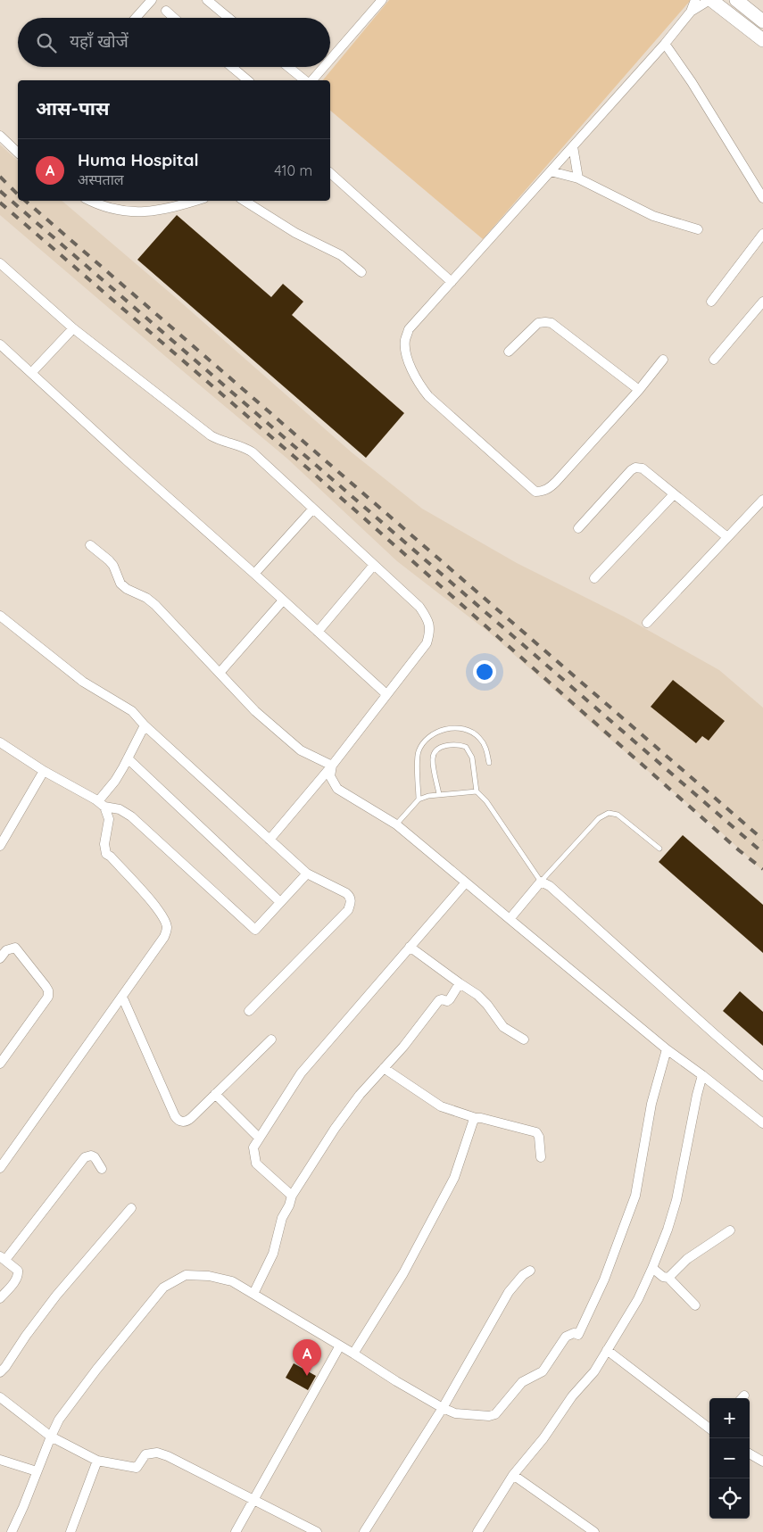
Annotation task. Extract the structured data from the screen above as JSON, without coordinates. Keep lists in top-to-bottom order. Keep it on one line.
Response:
{"page":{"search":"यहाँ खोजें","heading":"आस-पास","list":[{"mark":"A","name":"Huma Hospital","note":"अस्पताल","value":"410 m"}],"pins":"A","map_buttons":["+","−"]}}
